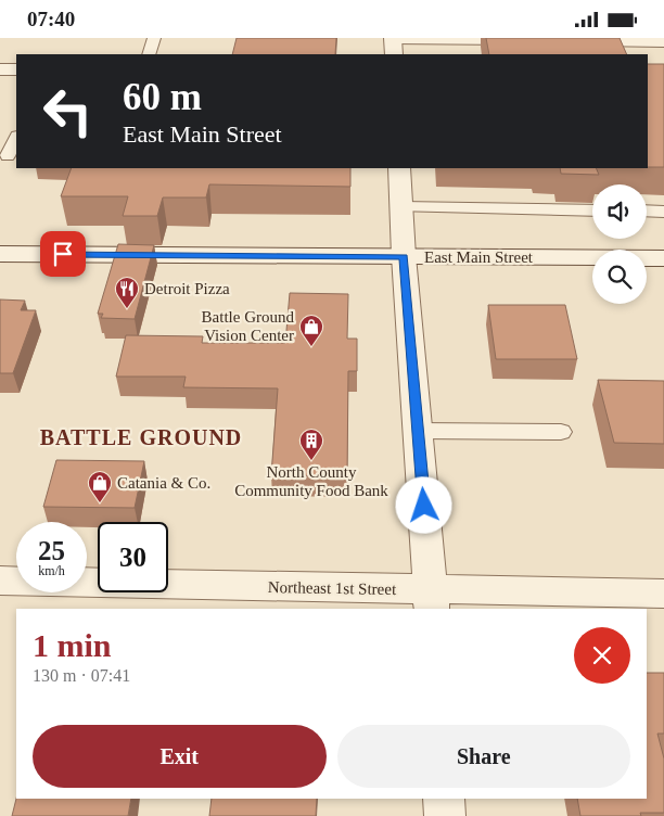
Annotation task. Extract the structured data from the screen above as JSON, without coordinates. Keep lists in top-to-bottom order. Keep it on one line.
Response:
{"streets":{"street":["East Main Street","Northeast 1st Street"]},"districts":["BATTLE GROUND"],"places":{"restaurant":["Detroit Pizza"],"shop":["Battle Ground Vision Center","Catania & Co."],"building":["North County Community Food Bank"]},"page":{"status":"07:40","turn":["60 m","East Main Street"],"speed":"25 km/h","limit":"30","heading":["1 min","130 m · 07:41"],"buttons":["Exit","Share"]}}
